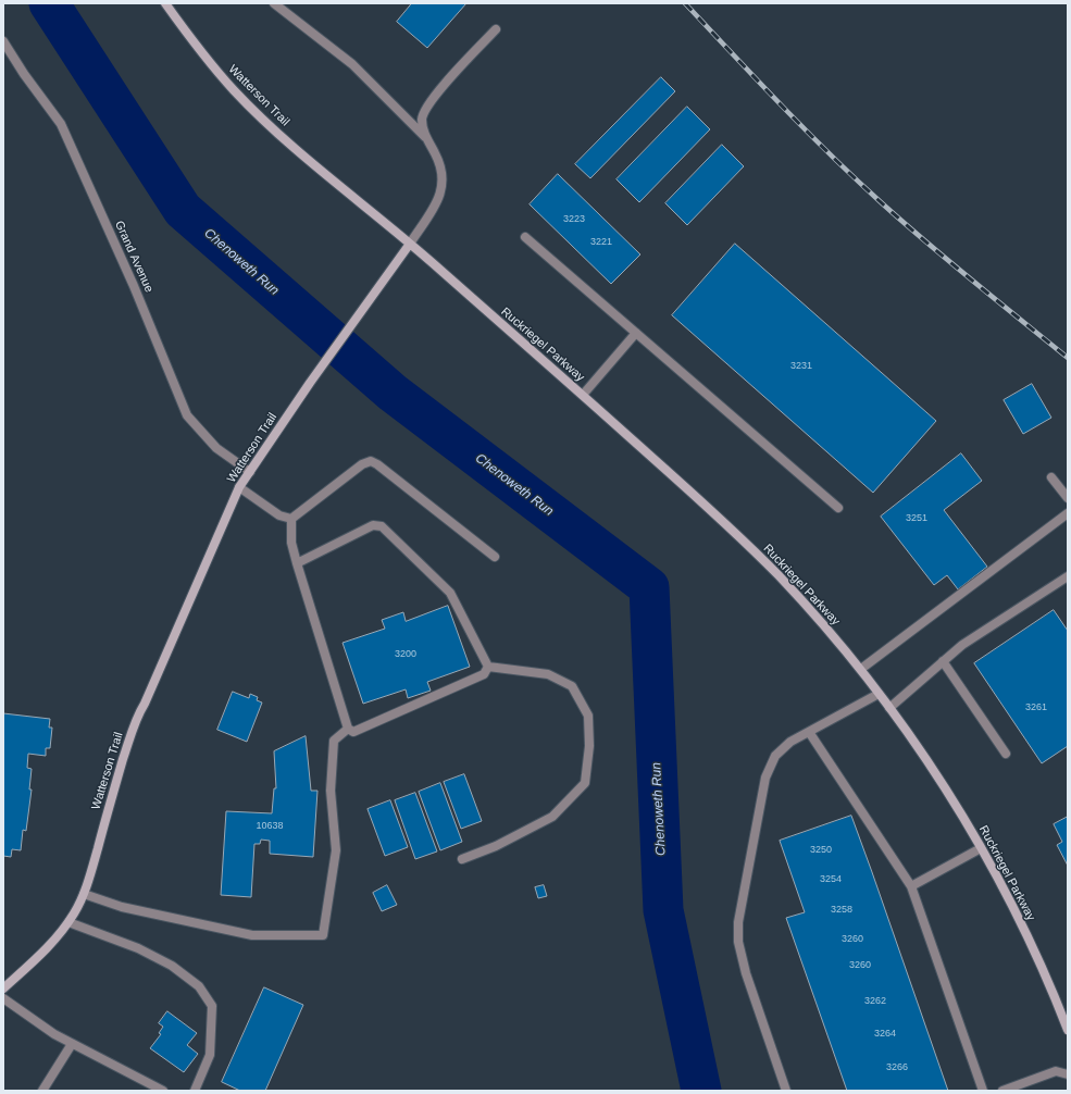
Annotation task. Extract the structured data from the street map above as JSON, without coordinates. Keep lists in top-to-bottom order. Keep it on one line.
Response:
{"streets":{"main road":["Watterson Trail","Ruckriegel Parkway"],"street":["Grand Avenue"]},"crossings":[["Watterson Trail","Grand Avenue"],["Watterson Trail","Ruckriegel Parkway"]],"water":["Chenoweth Run"],"house_numbers":["3223","3221","3231","3251","3200","3261","10638","3250","3254","3258","3260","3260","3262","3264","3266"]}
